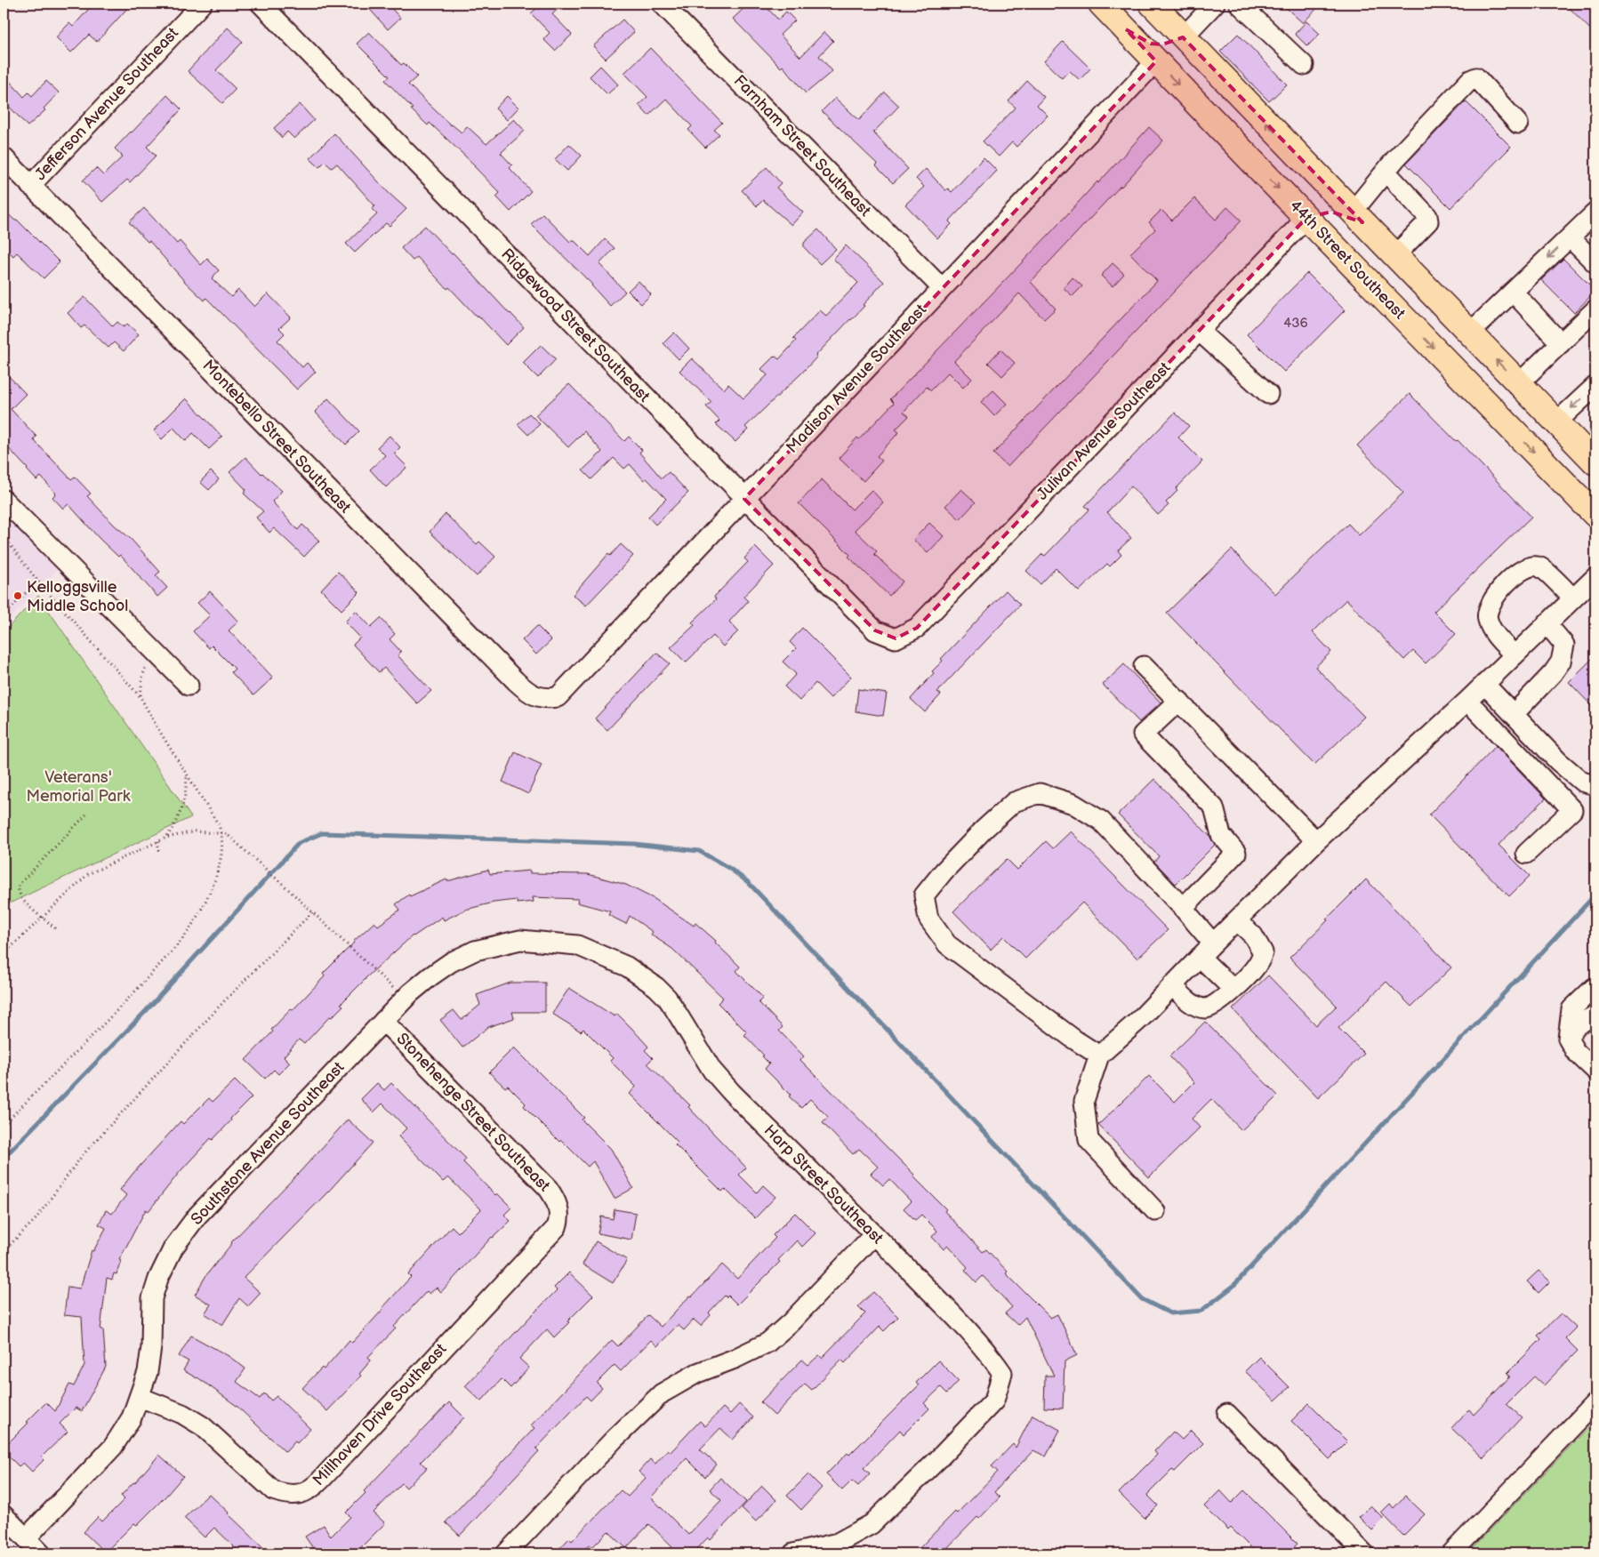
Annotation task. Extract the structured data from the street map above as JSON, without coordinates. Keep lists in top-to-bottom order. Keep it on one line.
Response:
{"streets":{"main road":["44th Street Southeast"],"street":["Jefferson Avenue Southeast","Farnham Street Southeast","Ridgewood Street Southeast","Madison Avenue Southeast","Julivan Avenue Southeast","Montebello Street Southeast","Stonehenge Street Southeast","Southstone Avenue Southeast","Harp Street Southeast","Millhaven Drive Southeast"]},"crossings":[["Jefferson Avenue Southeast","Montebello Street Southeast"],["Farnham Street Southeast","Madison Avenue Southeast"],["44th Street Southeast","Madison Avenue Southeast"],["44th Street Southeast","Julivan Avenue Southeast"],["Ridgewood Street Southeast","Madison Avenue Southeast"],["Ridgewood Street Southeast","Julivan Avenue Southeast"],["Madison Avenue Southeast","Montebello Street Southeast"],["Stonehenge Street Southeast","Southstone Avenue Southeast"],["Stonehenge Street Southeast","Millhaven Drive Southeast"],["Southstone Avenue Southeast","Harp Street Southeast"],["Southstone Avenue Southeast","Millhaven Drive Southeast"]],"parks":["Veterans' Memorial Park"],"places":["Kelloggsville Middle School"],"house_numbers":["436"]}
